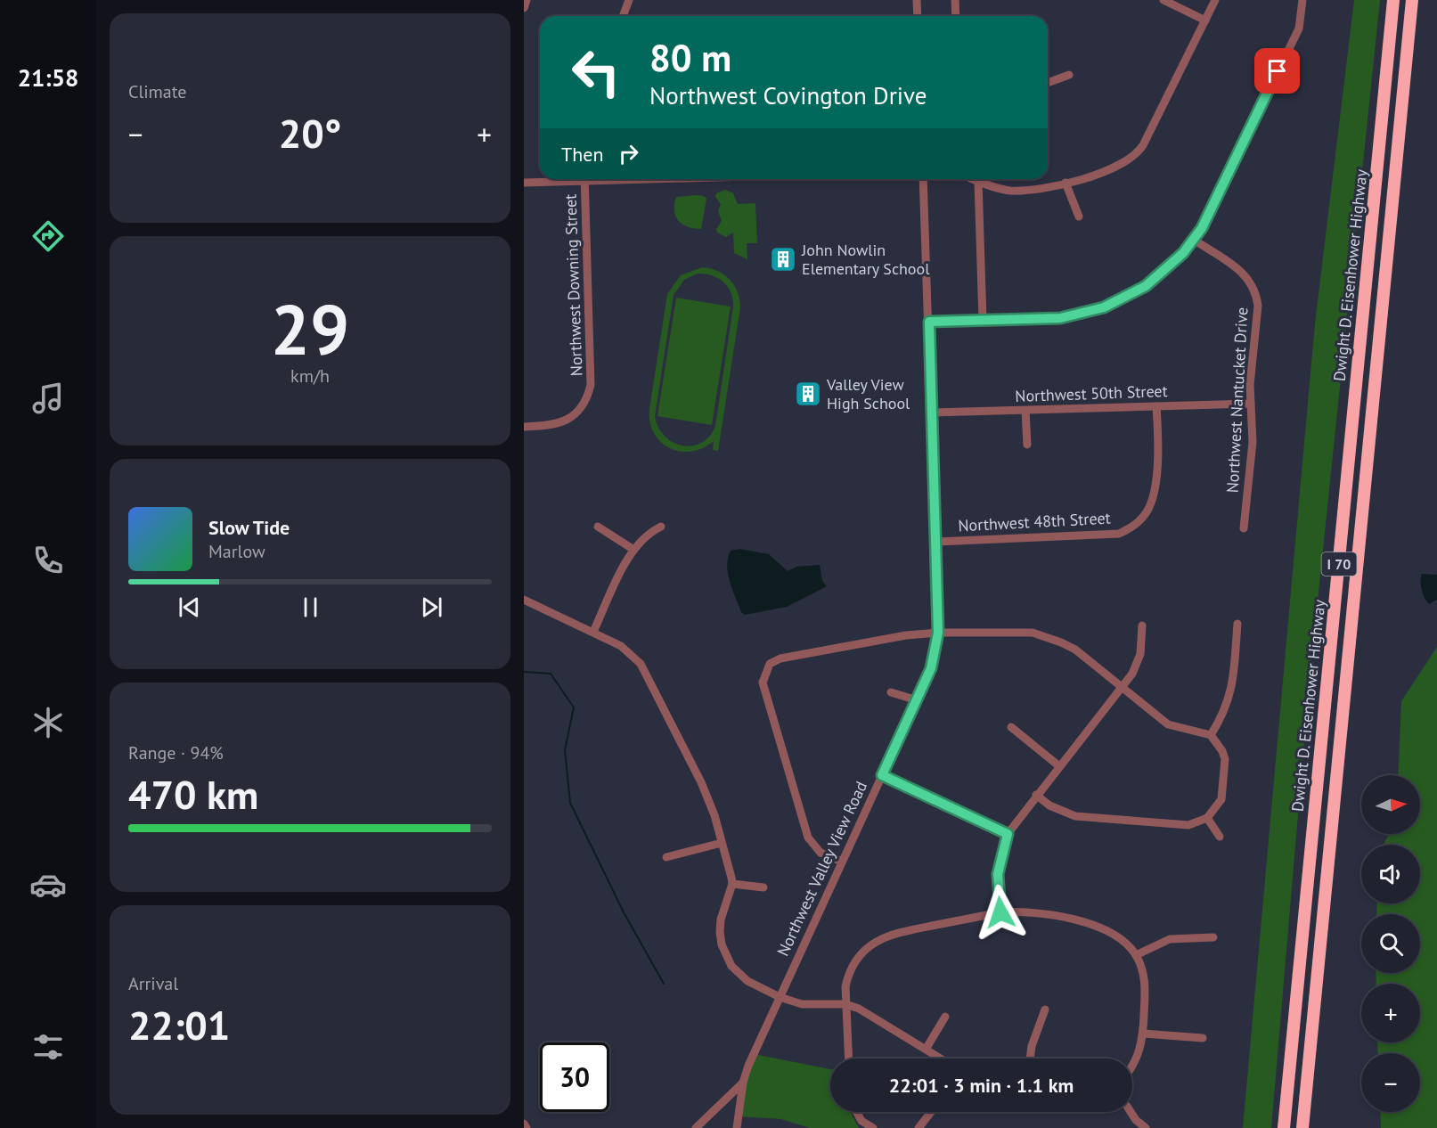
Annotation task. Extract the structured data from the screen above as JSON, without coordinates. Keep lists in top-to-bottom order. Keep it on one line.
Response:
{"streets":{"highway":["Dwight D. Eisenhower Highway","I 70"],"street":["Northwest Downing Street","Northwest 50th Street","Northwest Nantucket Drive","Northwest 48th Street","Northwest Valley View Road"]},"crossings":[["Northwest 50th Street","Northwest Nantucket Drive"],["Northwest 50th Street","Northwest 48th Street"],["Northwest 50th Street","Northwest Valley View Road"],["Northwest 48th Street","Northwest Valley View Road"]],"places":{"building":["John Nowlin Elementary School","Valley View High School"]},"north":"right","page":{"tabs":"21:58","tile":["Climate",["29","km/h"],["Range · 94%","470 km"],["Arrival","22:01"]],"turn":["80 m","Northwest Covington Drive"],"heat":["−","20°","+"],"then":"Then","song":["Slow Tide","Marlow"],"map_buttons":["+","−"],"limit":"30","trip":"22:01 · 3 min · 1.1 km"}}
